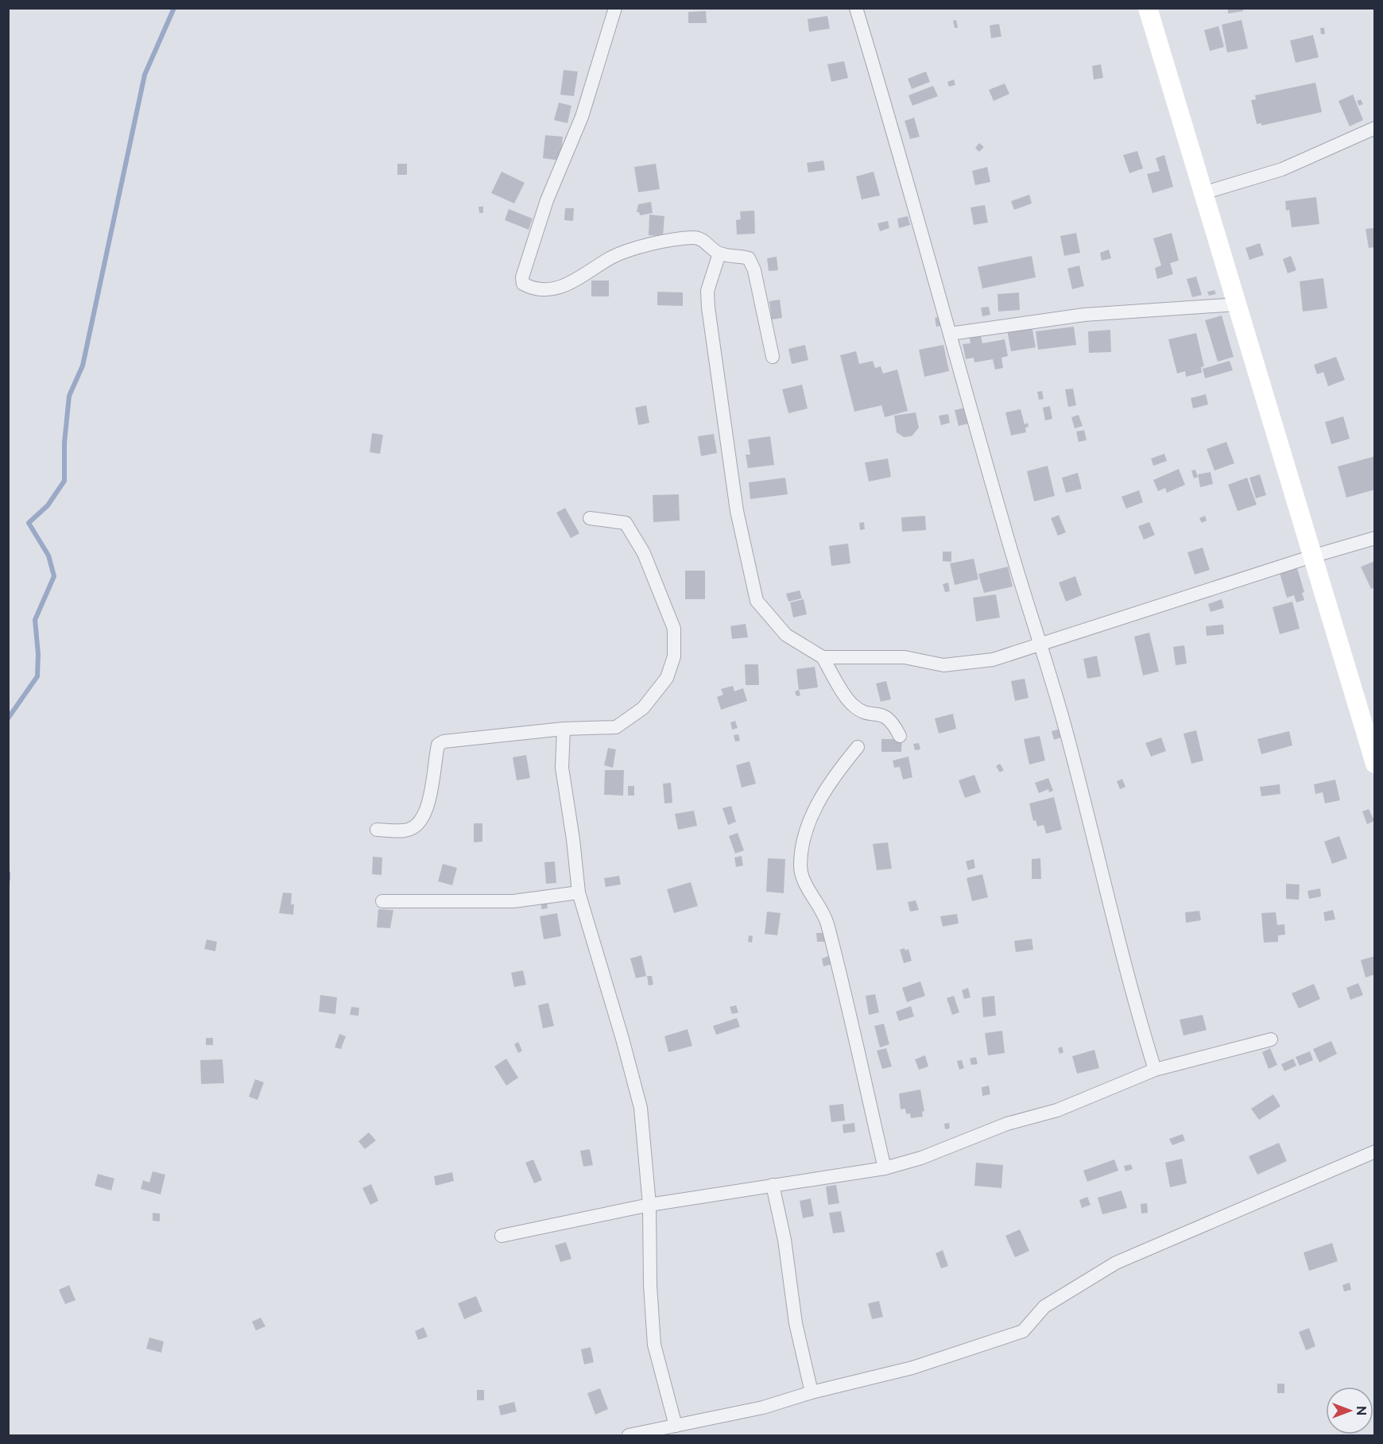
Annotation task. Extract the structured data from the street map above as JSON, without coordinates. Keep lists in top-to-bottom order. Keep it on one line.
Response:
{"north":"right"}
